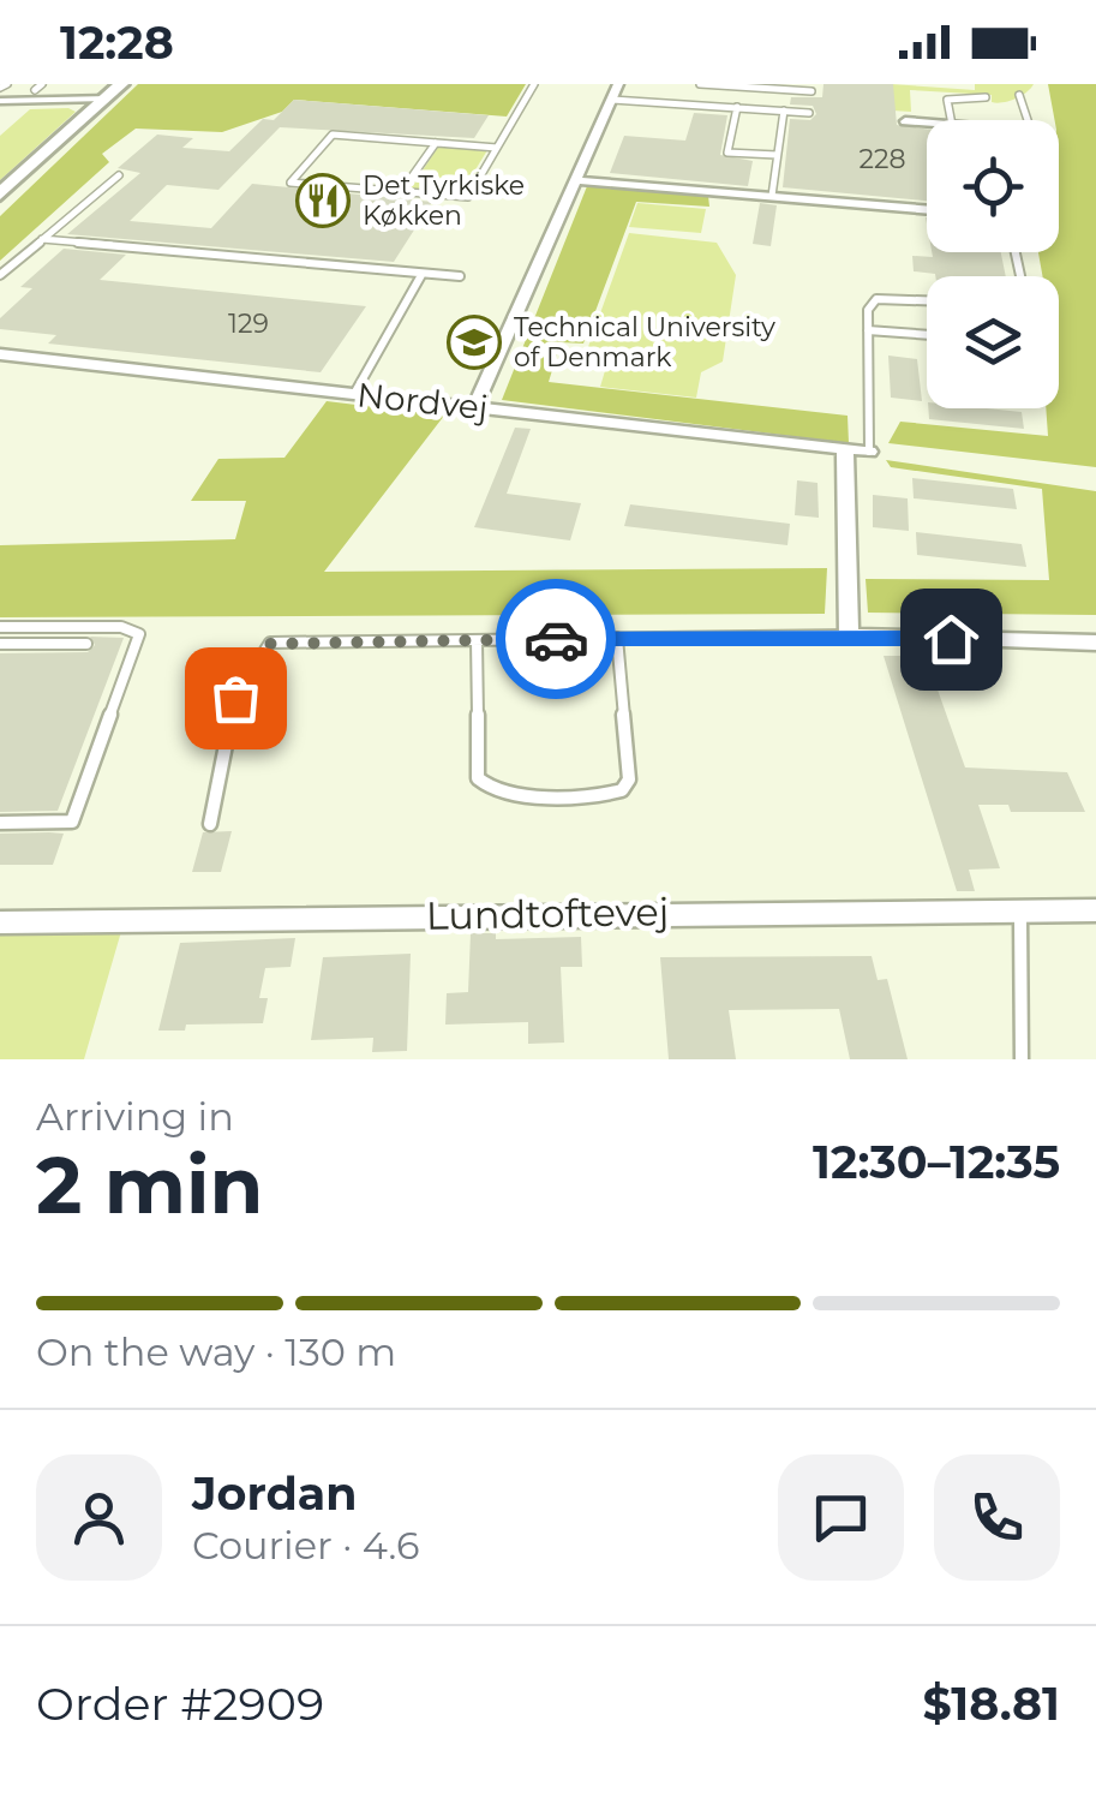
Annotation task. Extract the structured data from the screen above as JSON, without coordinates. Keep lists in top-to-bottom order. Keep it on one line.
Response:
{"streets":{"street":["Nordvej","Lundtoftevej"]},"places":{"restaurant":["Det Tyrkiske Køkken"],"school or university":["Technical University of Denmark"]},"house_numbers":["228","129"],"page":{"status":"12:28","heading":["2 min","Arriving in","12:30–12:35"],"panel":["Jordan","Courier · 4.6","Order #2909","$18.81"],"bar":"On the way · 130 m"}}
